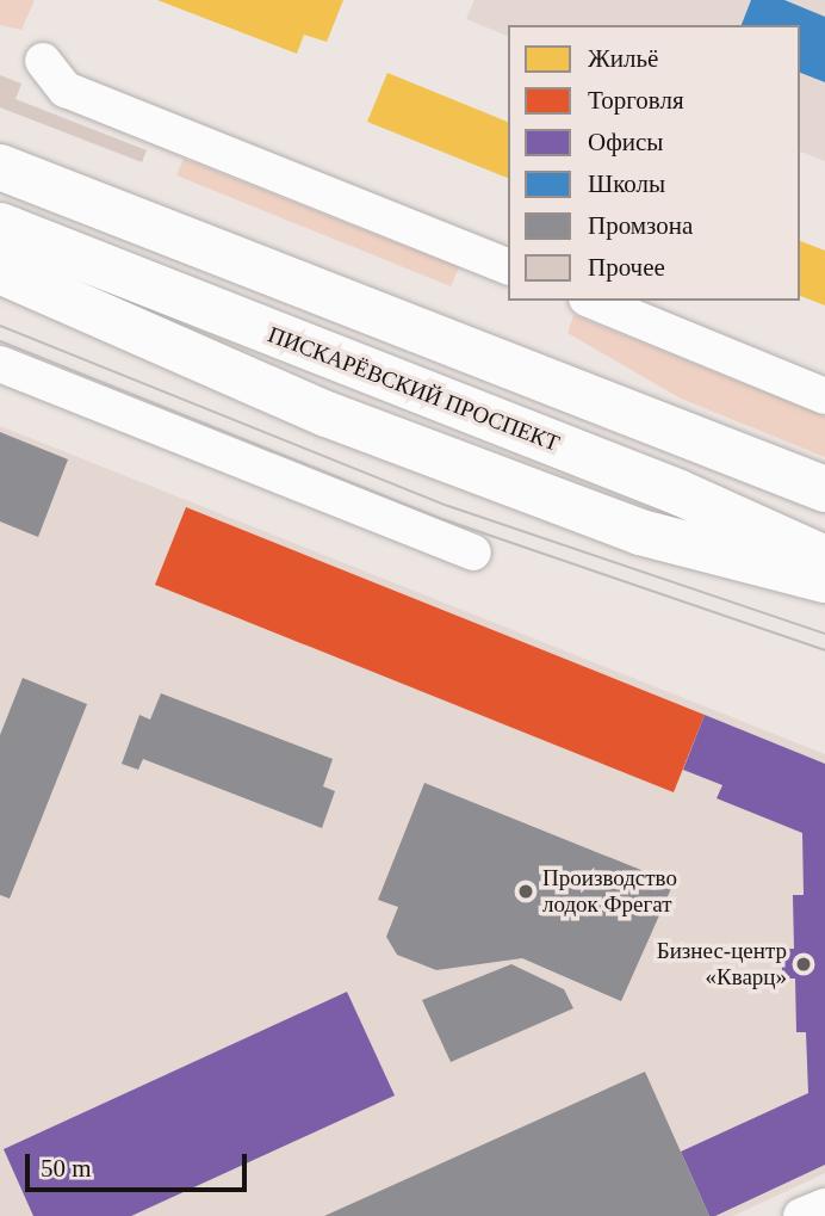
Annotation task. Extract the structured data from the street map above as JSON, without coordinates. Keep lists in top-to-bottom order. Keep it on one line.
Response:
{"streets":{"main road":["ПИСКАРЁВСКИЙ ПРОСПЕКТ"]},"places":["Производство лодок Фрегат","Бизнес-центр «Кварц»"],"legend":["Жильё","Торговля","Офисы","Школы","Промзона","Прочее"],"scale_bar":"50 m"}
